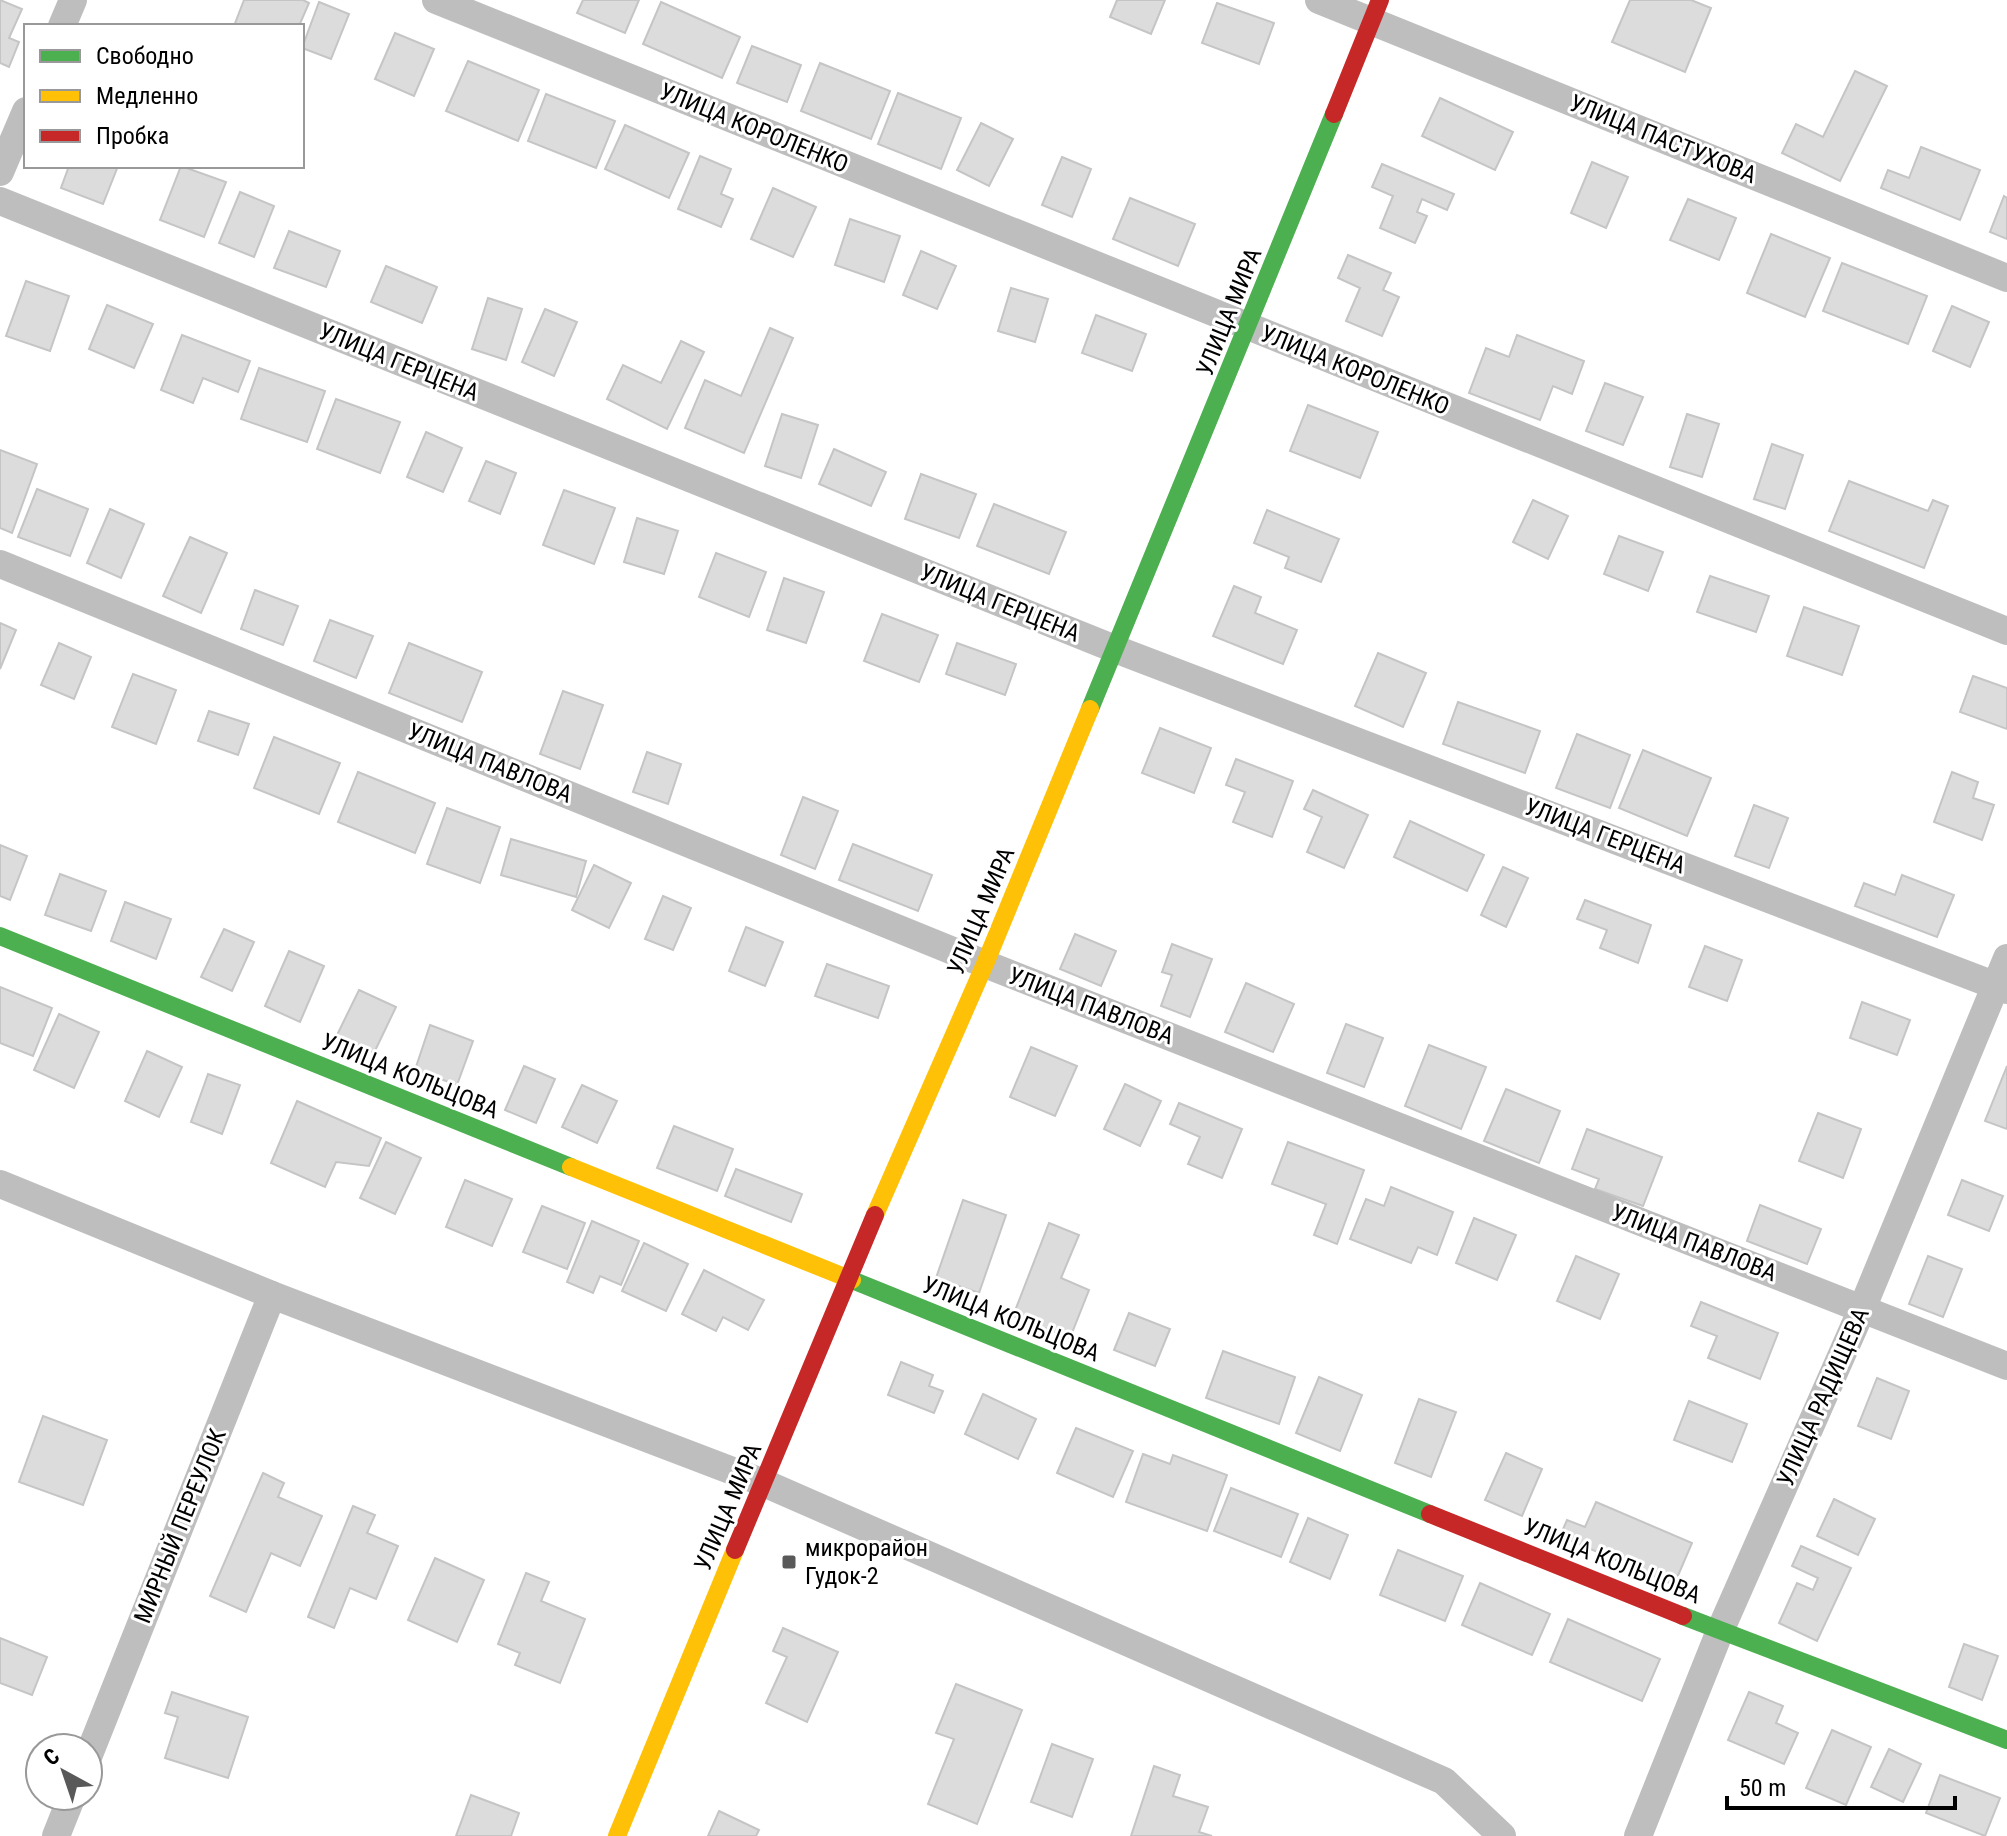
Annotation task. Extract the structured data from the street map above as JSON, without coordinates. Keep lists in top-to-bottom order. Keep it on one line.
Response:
{"streets":{"street":["УЛИЦА КОРОЛЕНКО","УЛИЦА ПАСТУХОВА","УЛИЦА МИРА","УЛИЦА ГЕРЦЕНА","УЛИЦА ПАВЛОВА","УЛИЦА КОЛЬЦОВА","УЛИЦА РАДИЩЕВА","МИРНЫЙ ПЕРЕУЛОК"]},"crossings":[["УЛИЦА КОРОЛЕНКО","УЛИЦА МИРА"],["УЛИЦА ПАСТУХОВА","УЛИЦА МИРА"],["УЛИЦА МИРА","УЛИЦА ГЕРЦЕНА"],["УЛИЦА МИРА","УЛИЦА ПАВЛОВА"],["УЛИЦА МИРА","УЛИЦА КОЛЬЦОВА"],["УЛИЦА ГЕРЦЕНА","УЛИЦА РАДИЩЕВА"],["УЛИЦА ПАВЛОВА","УЛИЦА РАДИЩЕВА"],["УЛИЦА КОЛЬЦОВА","УЛИЦА РАДИЩЕВА"]],"places":{"transit":["микрорайон Гудок-2"]},"legend":["Свободно","Медленно","Пробка"],"scale_bar":"50 m","north":"top left"}
